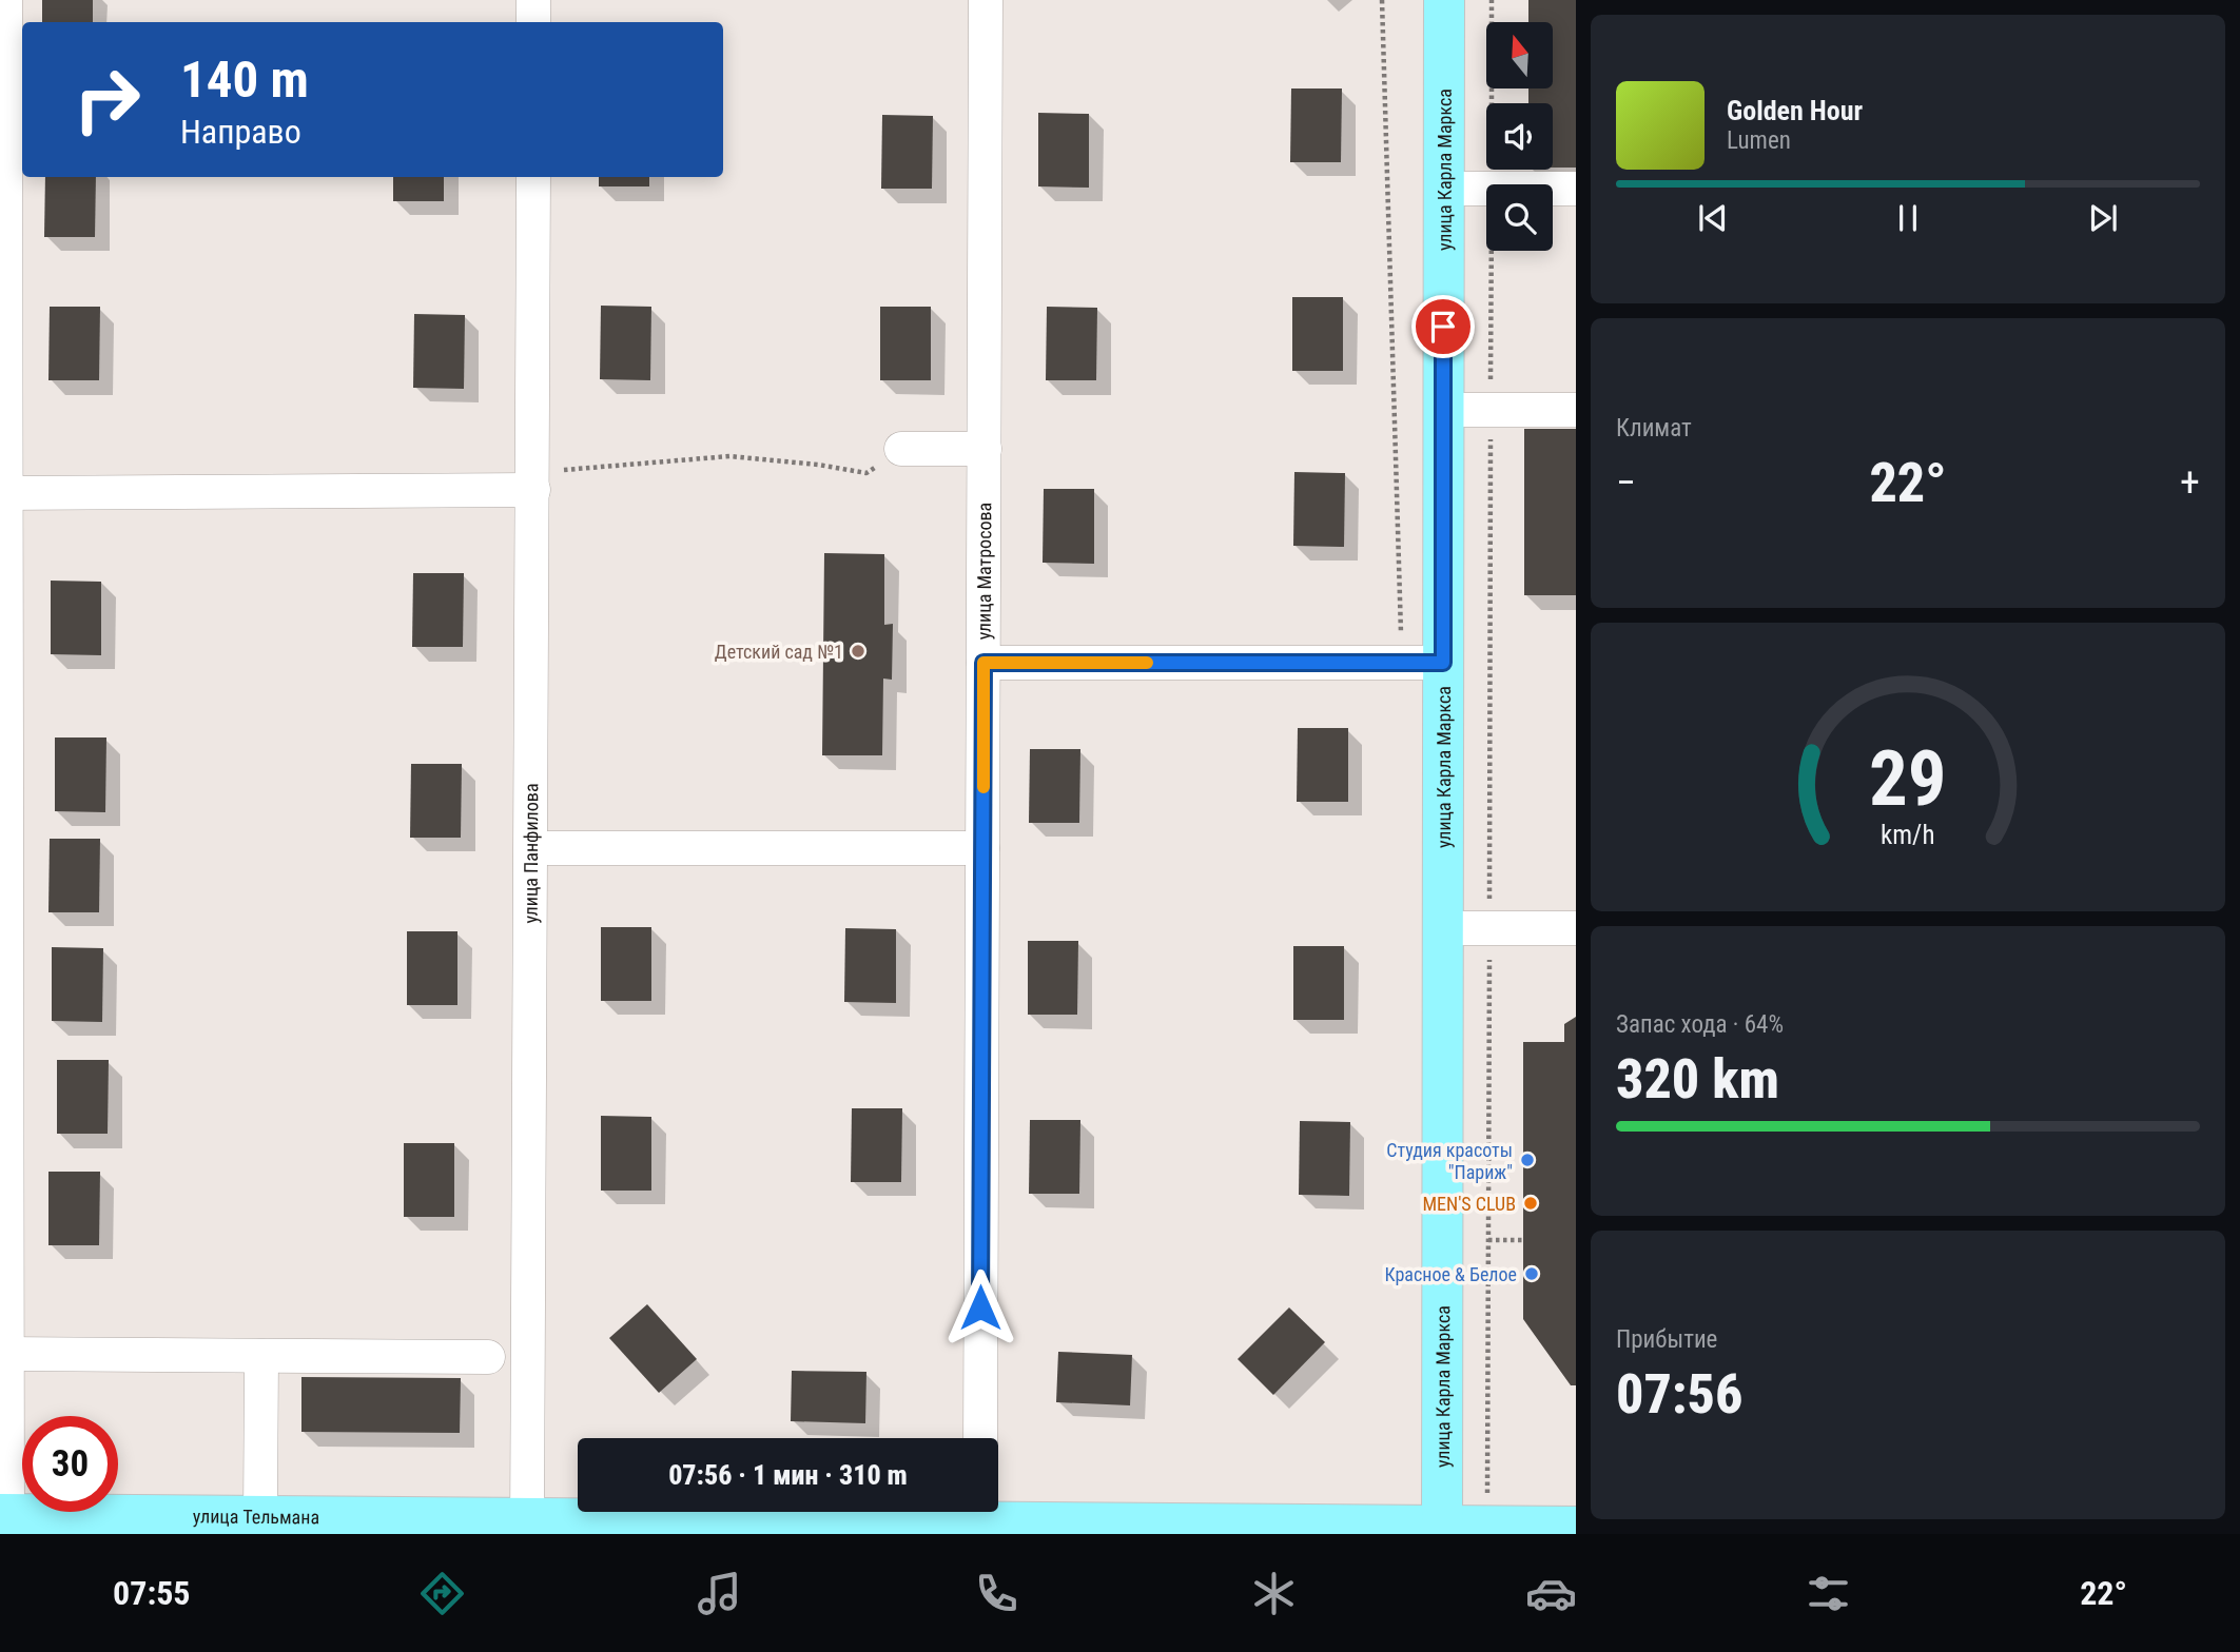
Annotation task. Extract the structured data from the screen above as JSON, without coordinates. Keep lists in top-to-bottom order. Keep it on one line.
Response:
{"streets":{"main road":["улица Карла Маркса","улица Тельмана"],"street":["улица Матросова","улица Панфилова"]},"crossings":[["улица Карла Маркса","улица Тельмана"],["улица Панфилова","улица Тельмана"]],"places":["Детский сад №1","Студия красоты \"Париж\"","MEN'S CLUB","Красное & Белое"],"north":"top","page":{"turn":["140 m","Направо"],"song":["Golden Hour","Lumen"],"tile":["Климат",["Запас хода · 64%","320 km"],["Прибытие","07:56"]],"heat":["−","22°","+"],"limit":"30","trip":"07:56 · 1 мин · 310 m","tabs":["07:55","22°"],"gauge":["29","km/h"]}}
